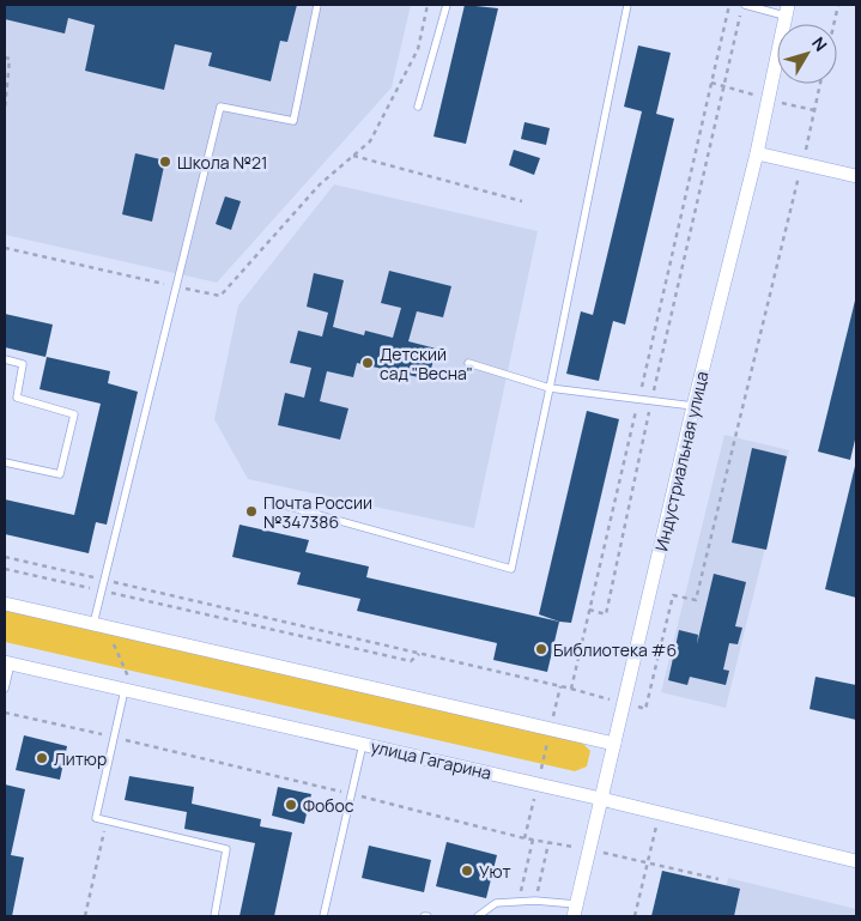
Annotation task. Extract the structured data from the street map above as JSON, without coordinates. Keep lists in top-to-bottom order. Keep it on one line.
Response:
{"streets":{"street":["Индустриальная улица","улица Гагарина"]},"crossings":[["Индустриальная улица","улица Гагарина"]],"places":["Школа №21","Детский сад \"Весна\"","Почта России №347386","Библиотека #6","Литюр","Фобос","Уют"],"north":"top right"}
